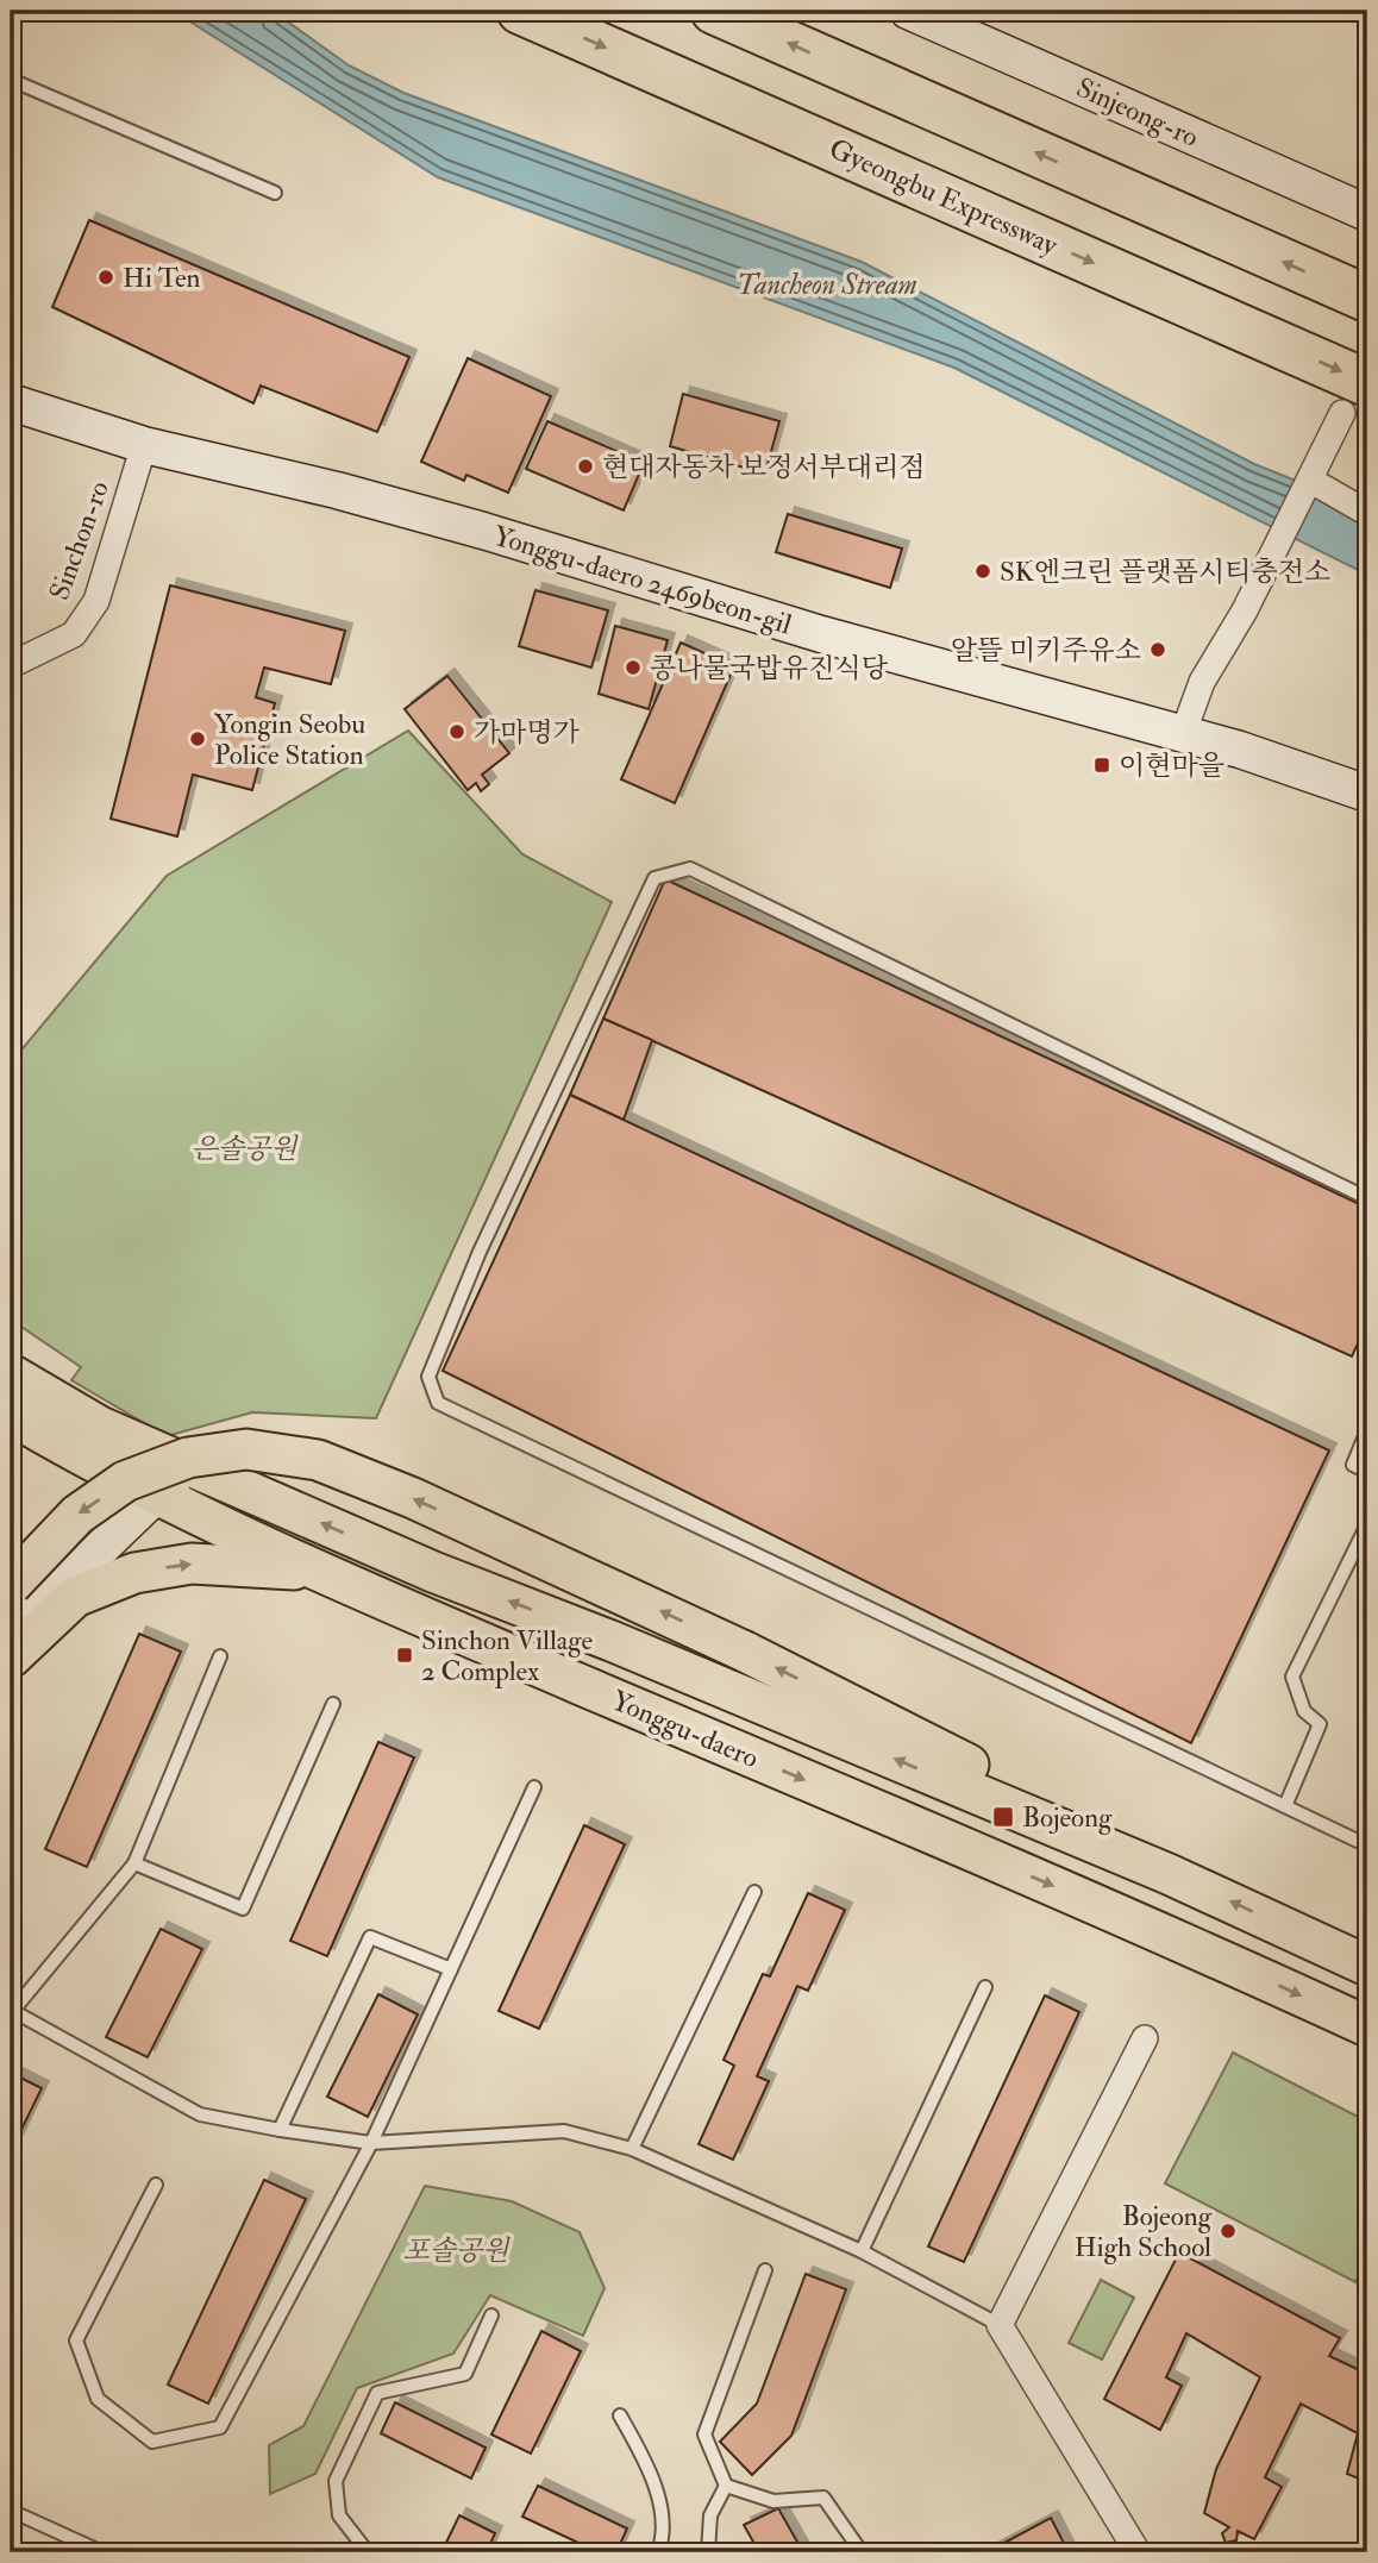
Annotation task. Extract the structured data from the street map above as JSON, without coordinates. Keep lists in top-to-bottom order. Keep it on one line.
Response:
{"streets":{"highway":["Gyeongbu Expressway"],"main road":["Yonggu-daero"],"street":["Sinjeong-ro","Sinchon-ro","Yonggu-daero 2469beon-gil"]},"crossings":[["Sinchon-ro","Yonggu-daero 2469beon-gil"]],"water":["Tancheon Stream"],"parks":["은솔공원","포솔공원"],"places":{"other":["Hi Ten","현대자동차 보정서부대리점","SK엔크린 플랫폼시티충전소","알뜰 미키주유소","콩나물국밥유진식당","가마명가","Yongin Seobu Police Station","Bojeong High School"],"transit":["이현마을","Sinchon Village 2 Complex","Bojeong"]}}
